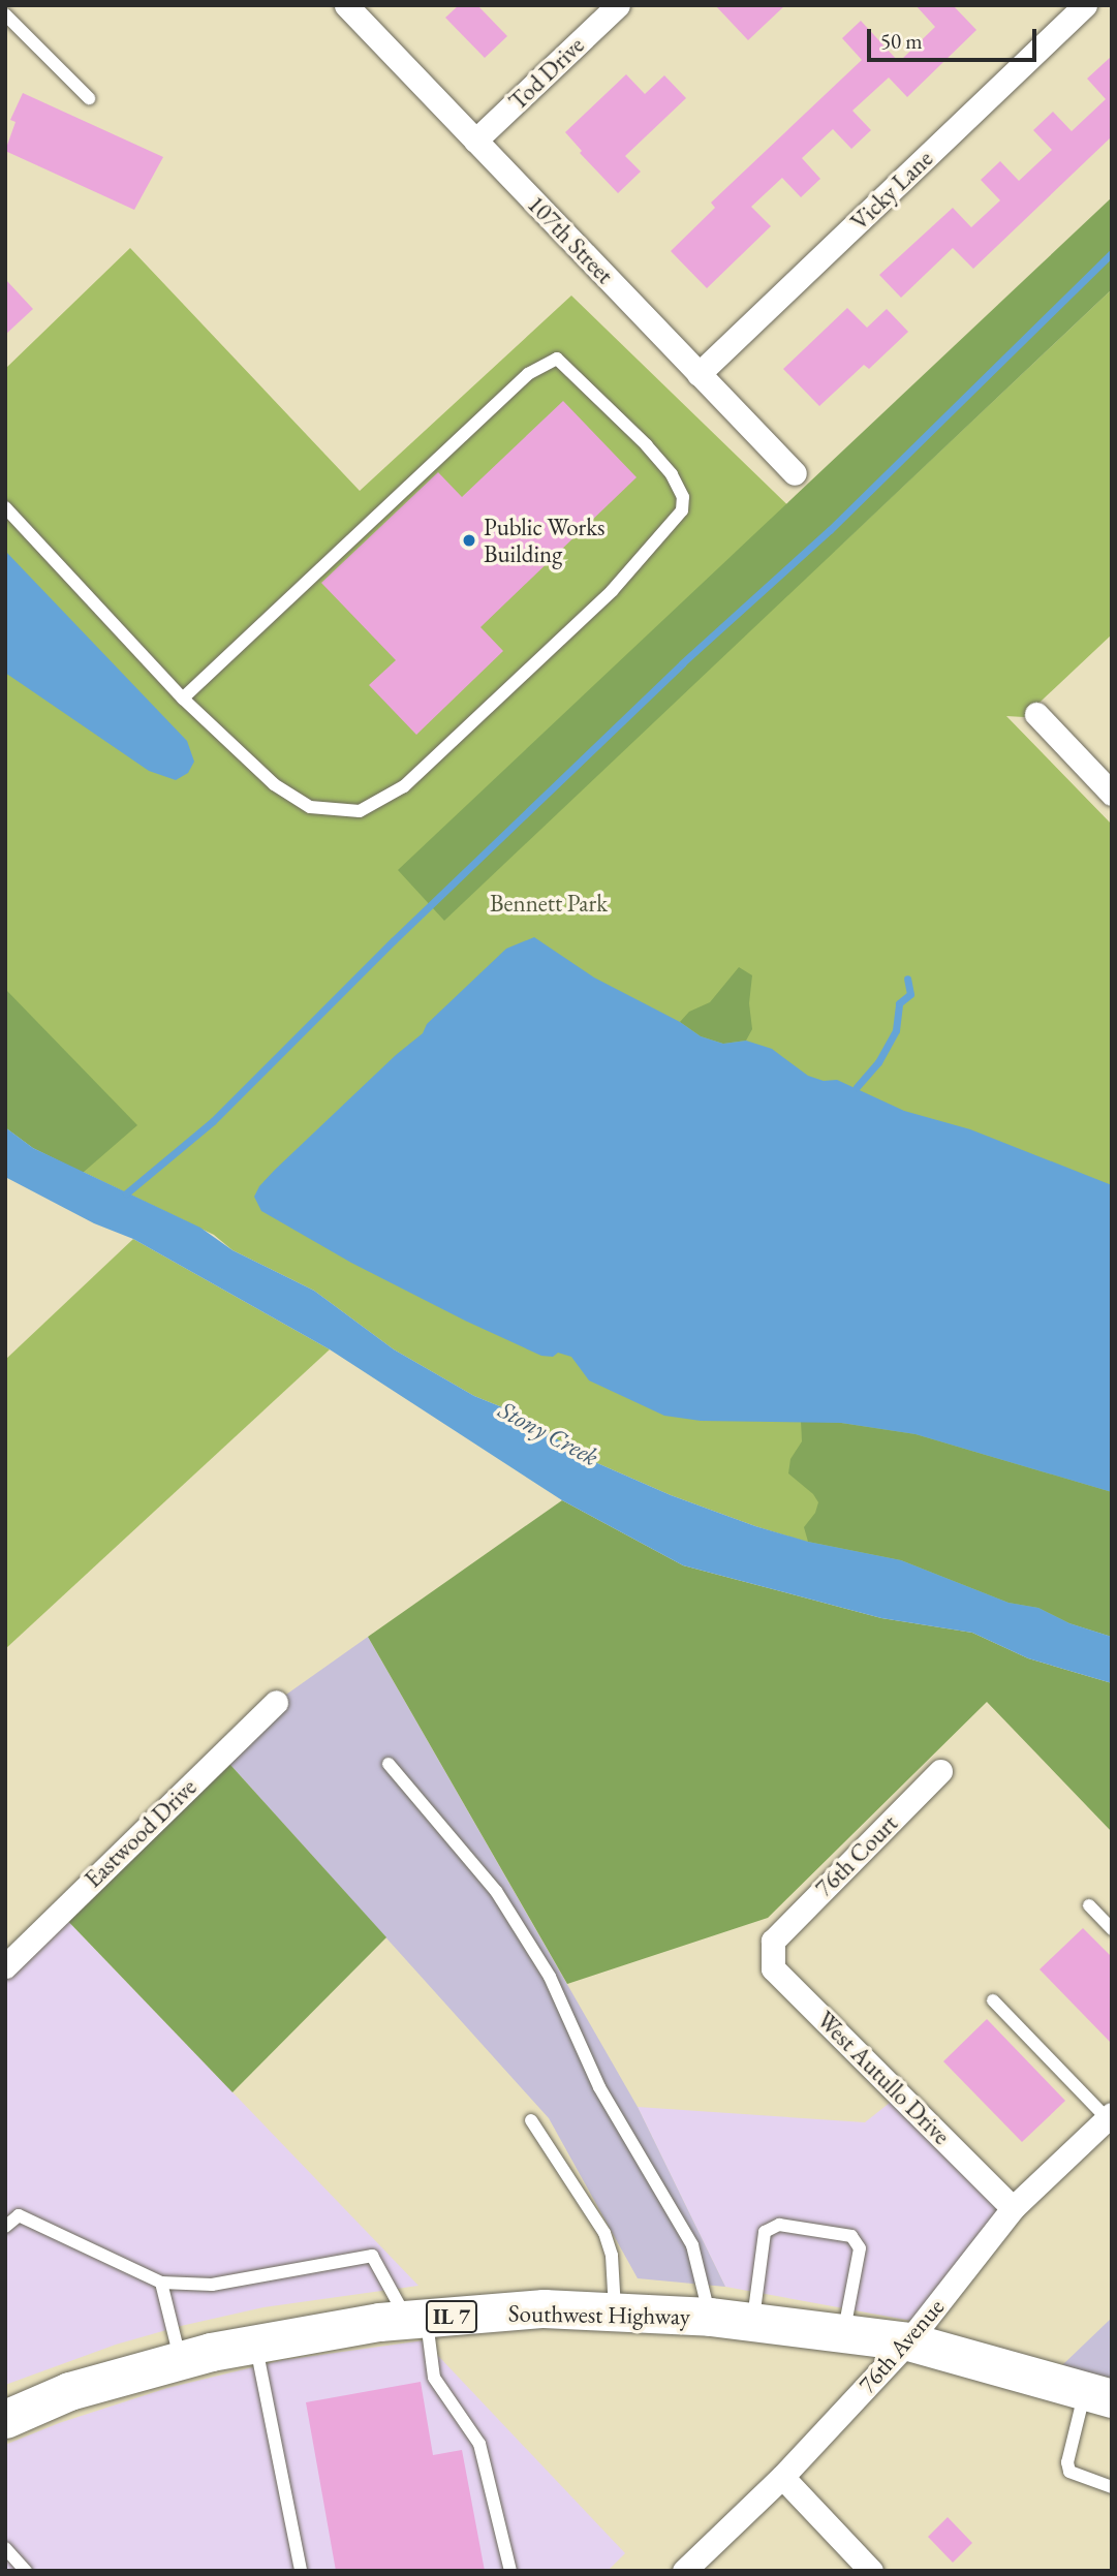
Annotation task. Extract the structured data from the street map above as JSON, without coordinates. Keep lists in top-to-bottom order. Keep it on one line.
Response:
{"streets":{"main road":["Southwest Highway","IL 7"],"street":["Tod Drive","Vicky Lane","107th Street","Eastwood Drive","76th Court","West Autullo Drive","76th Avenue"]},"crossings":[["Tod Drive","107th Street"],["Vicky Lane","107th Street"],["76th Court","West Autullo Drive"],["West Autullo Drive","76th Avenue"],["Southwest Highway","76th Avenue"]],"water":["Stony Creek"],"parks":["Bennett Park"],"places":["Public Works Building"],"scale_bar":"50 m"}
